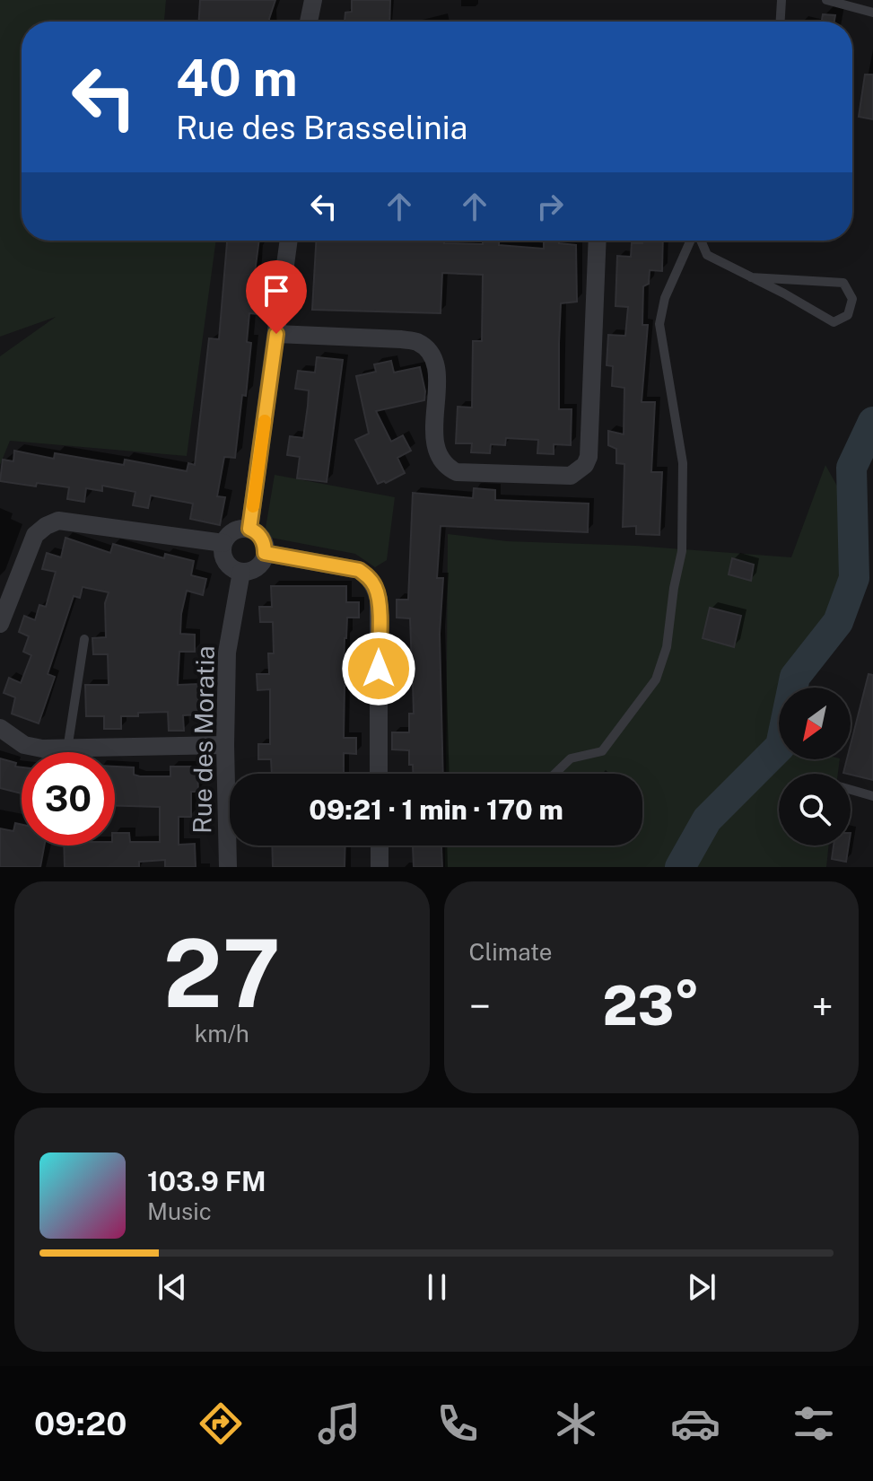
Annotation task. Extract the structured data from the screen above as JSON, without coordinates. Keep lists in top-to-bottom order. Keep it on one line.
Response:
{"streets":{"street":["Rue des Moratia"]},"north":"bottom left","page":{"turn":["40 m","Rue des Brasselinia"],"limit":"30","trip":"09:21 · 1 min · 170 m","tile":[["27","km/h"],"Climate"],"heat":["−","23°","+"],"song":["103.9 FM","Music"],"tabs":"09:20"}}
